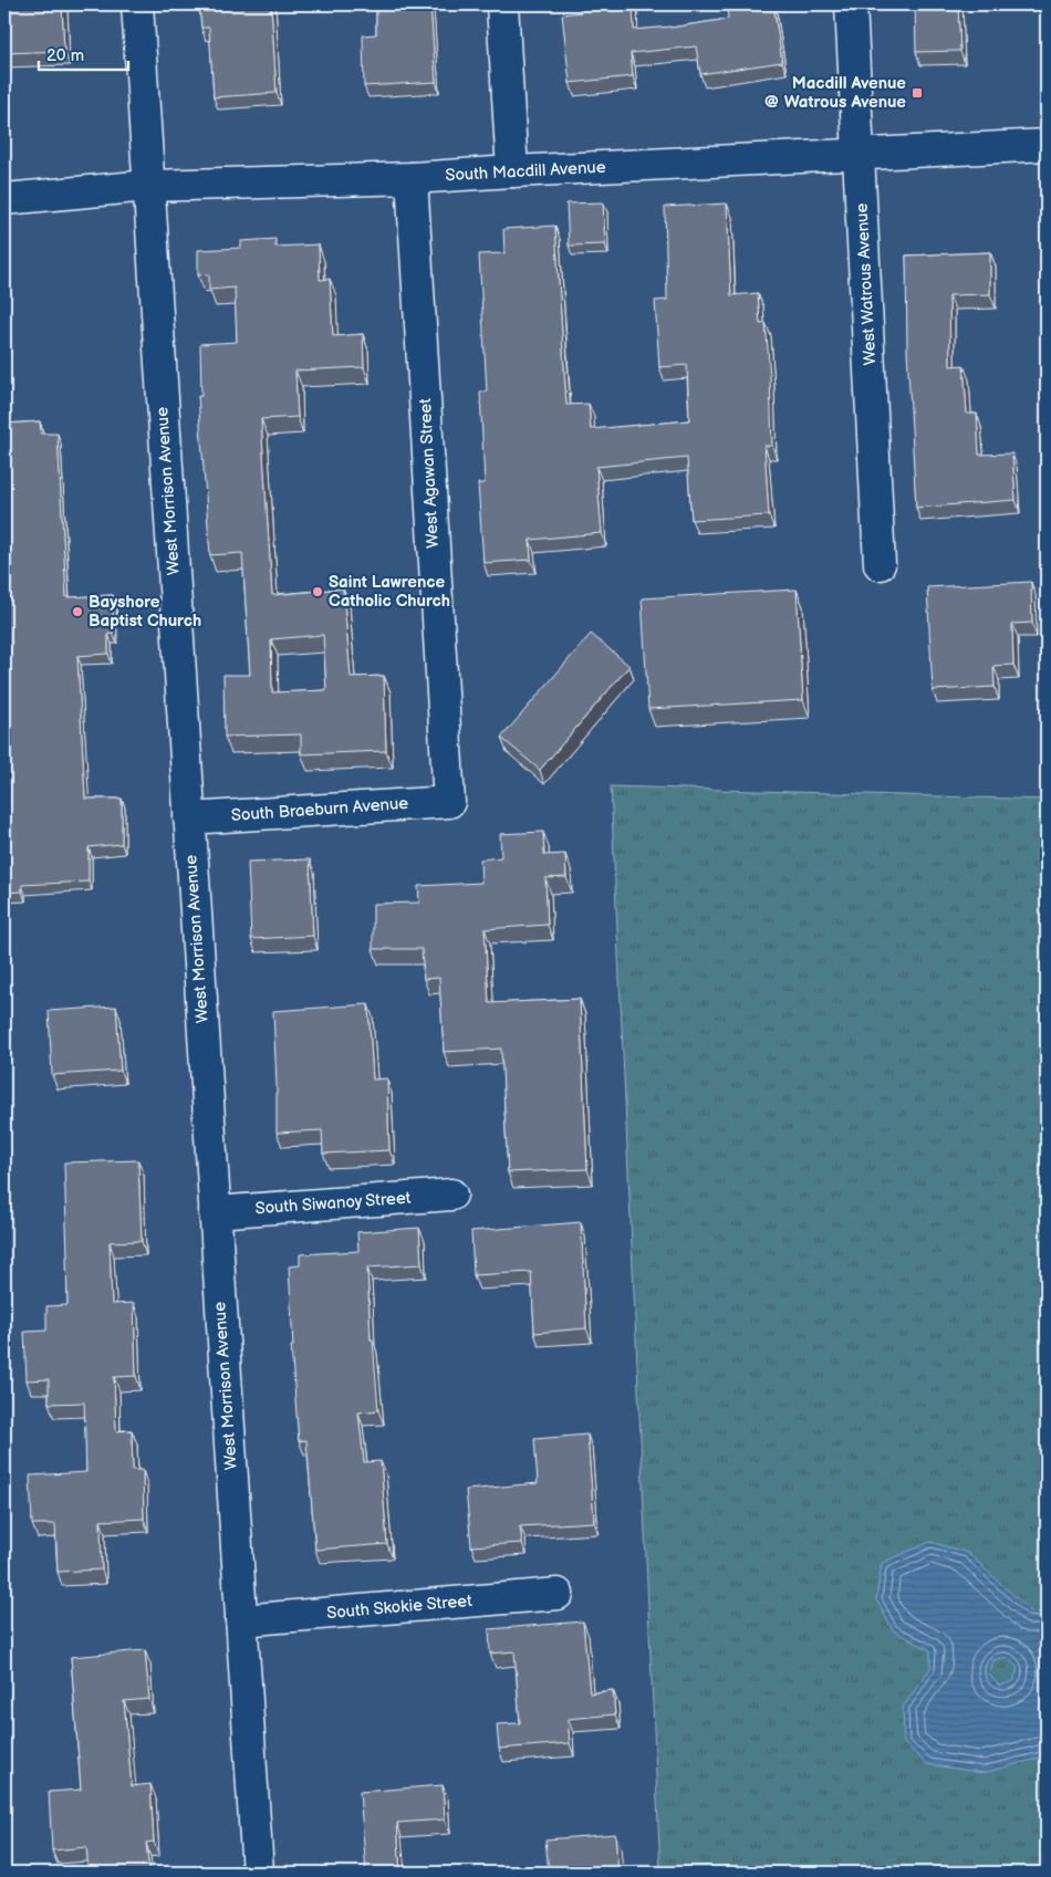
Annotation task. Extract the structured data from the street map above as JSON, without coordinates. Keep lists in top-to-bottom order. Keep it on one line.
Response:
{"streets":{"street":["South Macdill Avenue","West Watrous Avenue","West Agawan Street","West Morrison Avenue","South Braeburn Avenue","South Siwanoy Street","South Skokie Street"]},"crossings":[["South Macdill Avenue","West Watrous Avenue"],["South Macdill Avenue","West Agawan Street"],["South Macdill Avenue","West Morrison Avenue"],["West Agawan Street","South Braeburn Avenue"],["West Morrison Avenue","South Braeburn Avenue"],["West Morrison Avenue","South Siwanoy Street"],["West Morrison Avenue","South Skokie Street"]],"places":{"transit":["Macdill Avenue @ Watrous Avenue"],"other":["Saint Lawrence Catholic Church","Bayshore Baptist Church"]},"scale_bar":"20 m"}
